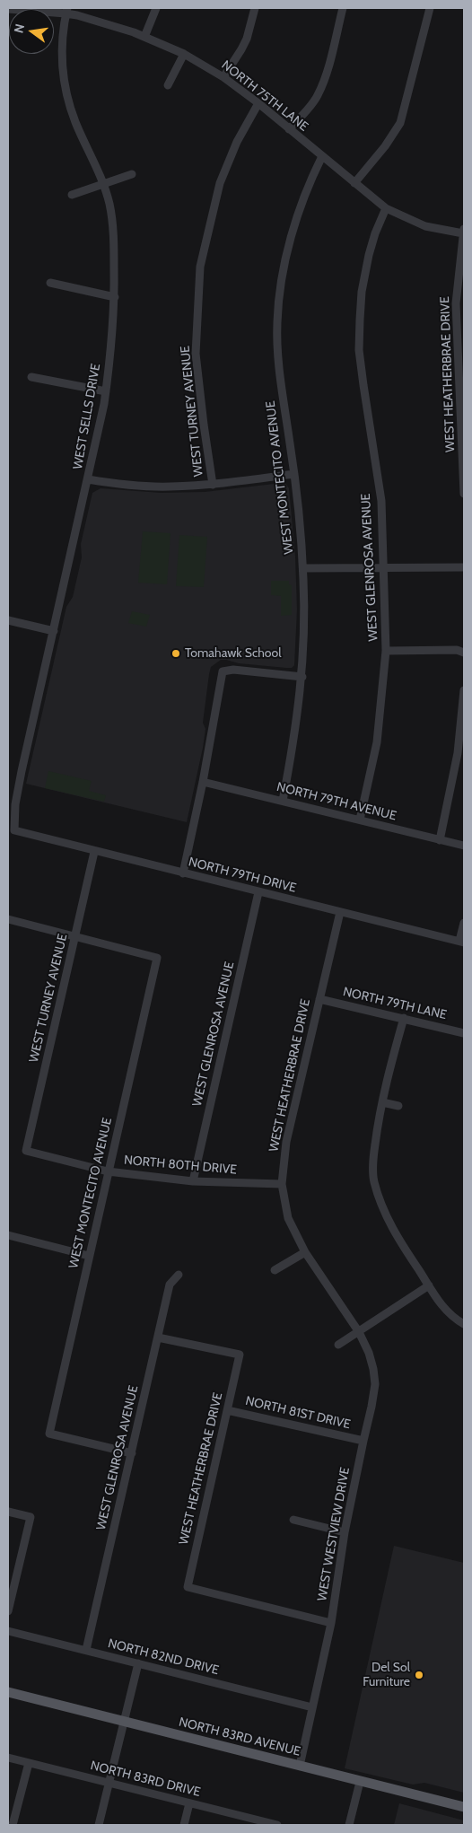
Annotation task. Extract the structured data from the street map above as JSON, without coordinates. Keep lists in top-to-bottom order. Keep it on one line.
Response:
{"streets":{"main road":["NORTH 83RD AVENUE"],"street":["NORTH 75TH LANE","WEST HEATHERBRAE DRIVE","WEST TURNEY AVENUE","WEST SELLS DRIVE","WEST MONTECITO AVENUE","WEST GLENROSA AVENUE","NORTH 79TH AVENUE","NORTH 79TH DRIVE","NORTH 79TH LANE","NORTH 80TH DRIVE","NORTH 81ST DRIVE","WEST WESTVIEW DRIVE","NORTH 82ND DRIVE","NORTH 83RD DRIVE"]},"crossings":[["NORTH 75TH LANE","WEST HEATHERBRAE DRIVE"],["NORTH 75TH LANE","WEST TURNEY AVENUE"],["NORTH 75TH LANE","WEST SELLS DRIVE"],["NORTH 75TH LANE","WEST MONTECITO AVENUE"],["NORTH 75TH LANE","WEST GLENROSA AVENUE"],["WEST HEATHERBRAE DRIVE","WEST GLENROSA AVENUE"],["WEST HEATHERBRAE DRIVE","NORTH 79TH DRIVE"],["WEST HEATHERBRAE DRIVE","NORTH 79TH LANE"],["WEST HEATHERBRAE DRIVE","NORTH 80TH DRIVE"],["WEST HEATHERBRAE DRIVE","NORTH 81ST DRIVE"],["WEST HEATHERBRAE DRIVE","WEST WESTVIEW DRIVE"],["WEST TURNEY AVENUE","WEST MONTECITO AVENUE"],["WEST TURNEY AVENUE","NORTH 79TH DRIVE"],["WEST TURNEY AVENUE","NORTH 80TH DRIVE"],["WEST SELLS DRIVE","NORTH 79TH DRIVE"],["WEST MONTECITO AVENUE","WEST GLENROSA AVENUE"],["WEST MONTECITO AVENUE","NORTH 79TH AVENUE"],["WEST MONTECITO AVENUE","NORTH 80TH DRIVE"],["WEST GLENROSA AVENUE","NORTH 79TH AVENUE"],["WEST GLENROSA AVENUE","NORTH 79TH DRIVE"],["WEST GLENROSA AVENUE","NORTH 80TH DRIVE"],["WEST GLENROSA AVENUE","NORTH 82ND DRIVE"],["NORTH 81ST DRIVE","WEST WESTVIEW DRIVE"],["WEST WESTVIEW DRIVE","NORTH 82ND DRIVE"],["WEST WESTVIEW DRIVE","NORTH 83RD AVENUE"]],"places":["Tomahawk School","Del Sol Furniture"],"north":"left"}
